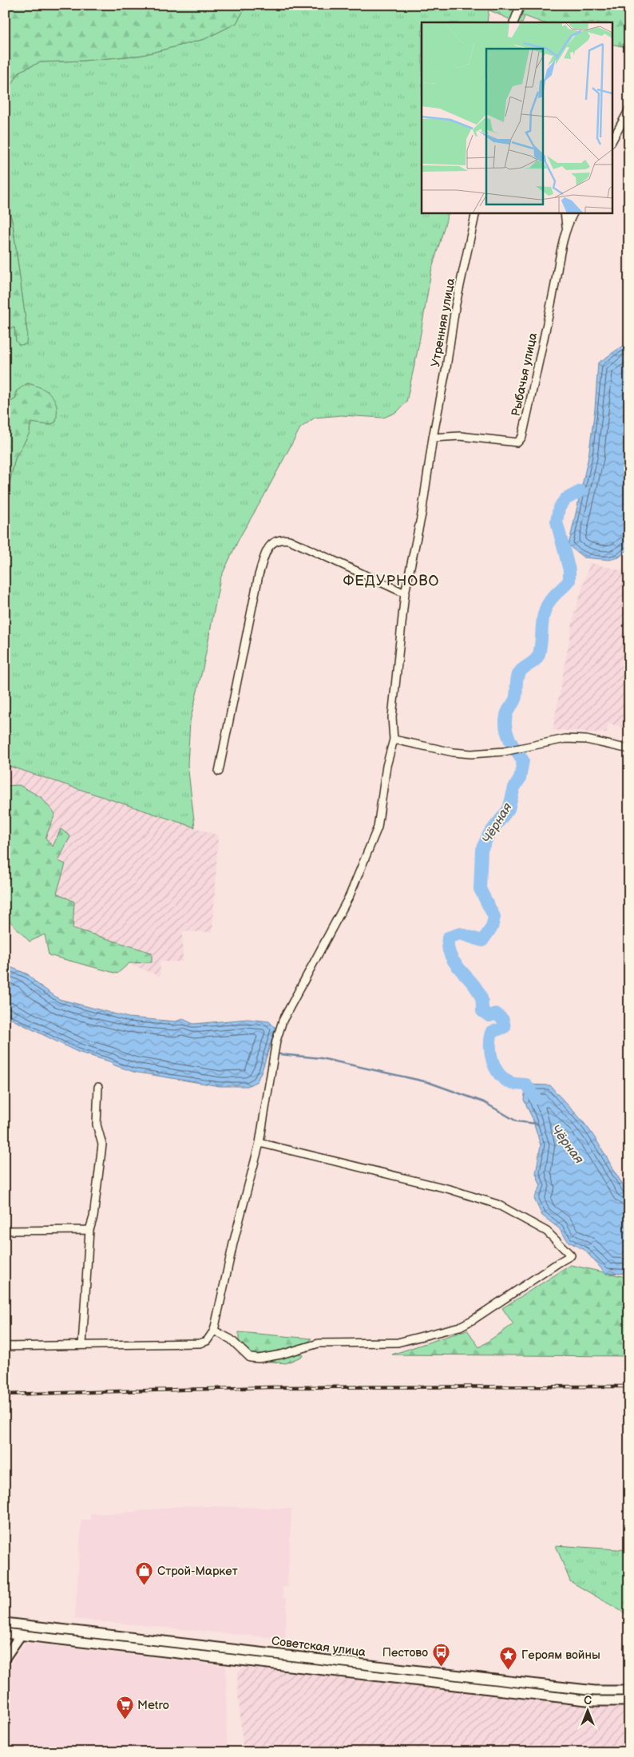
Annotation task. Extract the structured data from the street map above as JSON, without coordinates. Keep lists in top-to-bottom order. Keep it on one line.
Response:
{"streets":{"main road":["Советская улица"],"street":["Утренняя улица","Рыбачья улица"]},"crossings":[["Утренняя улица","Рыбачья улица"]],"districts":["ФЕДУРНОВО"],"water":["Чёрная"],"places":{"shop":["Строй-Маркет"],"bus stop":["Пестово"],"place":["Героям войны"],"supermarket":["Metro"]},"north":"top"}
